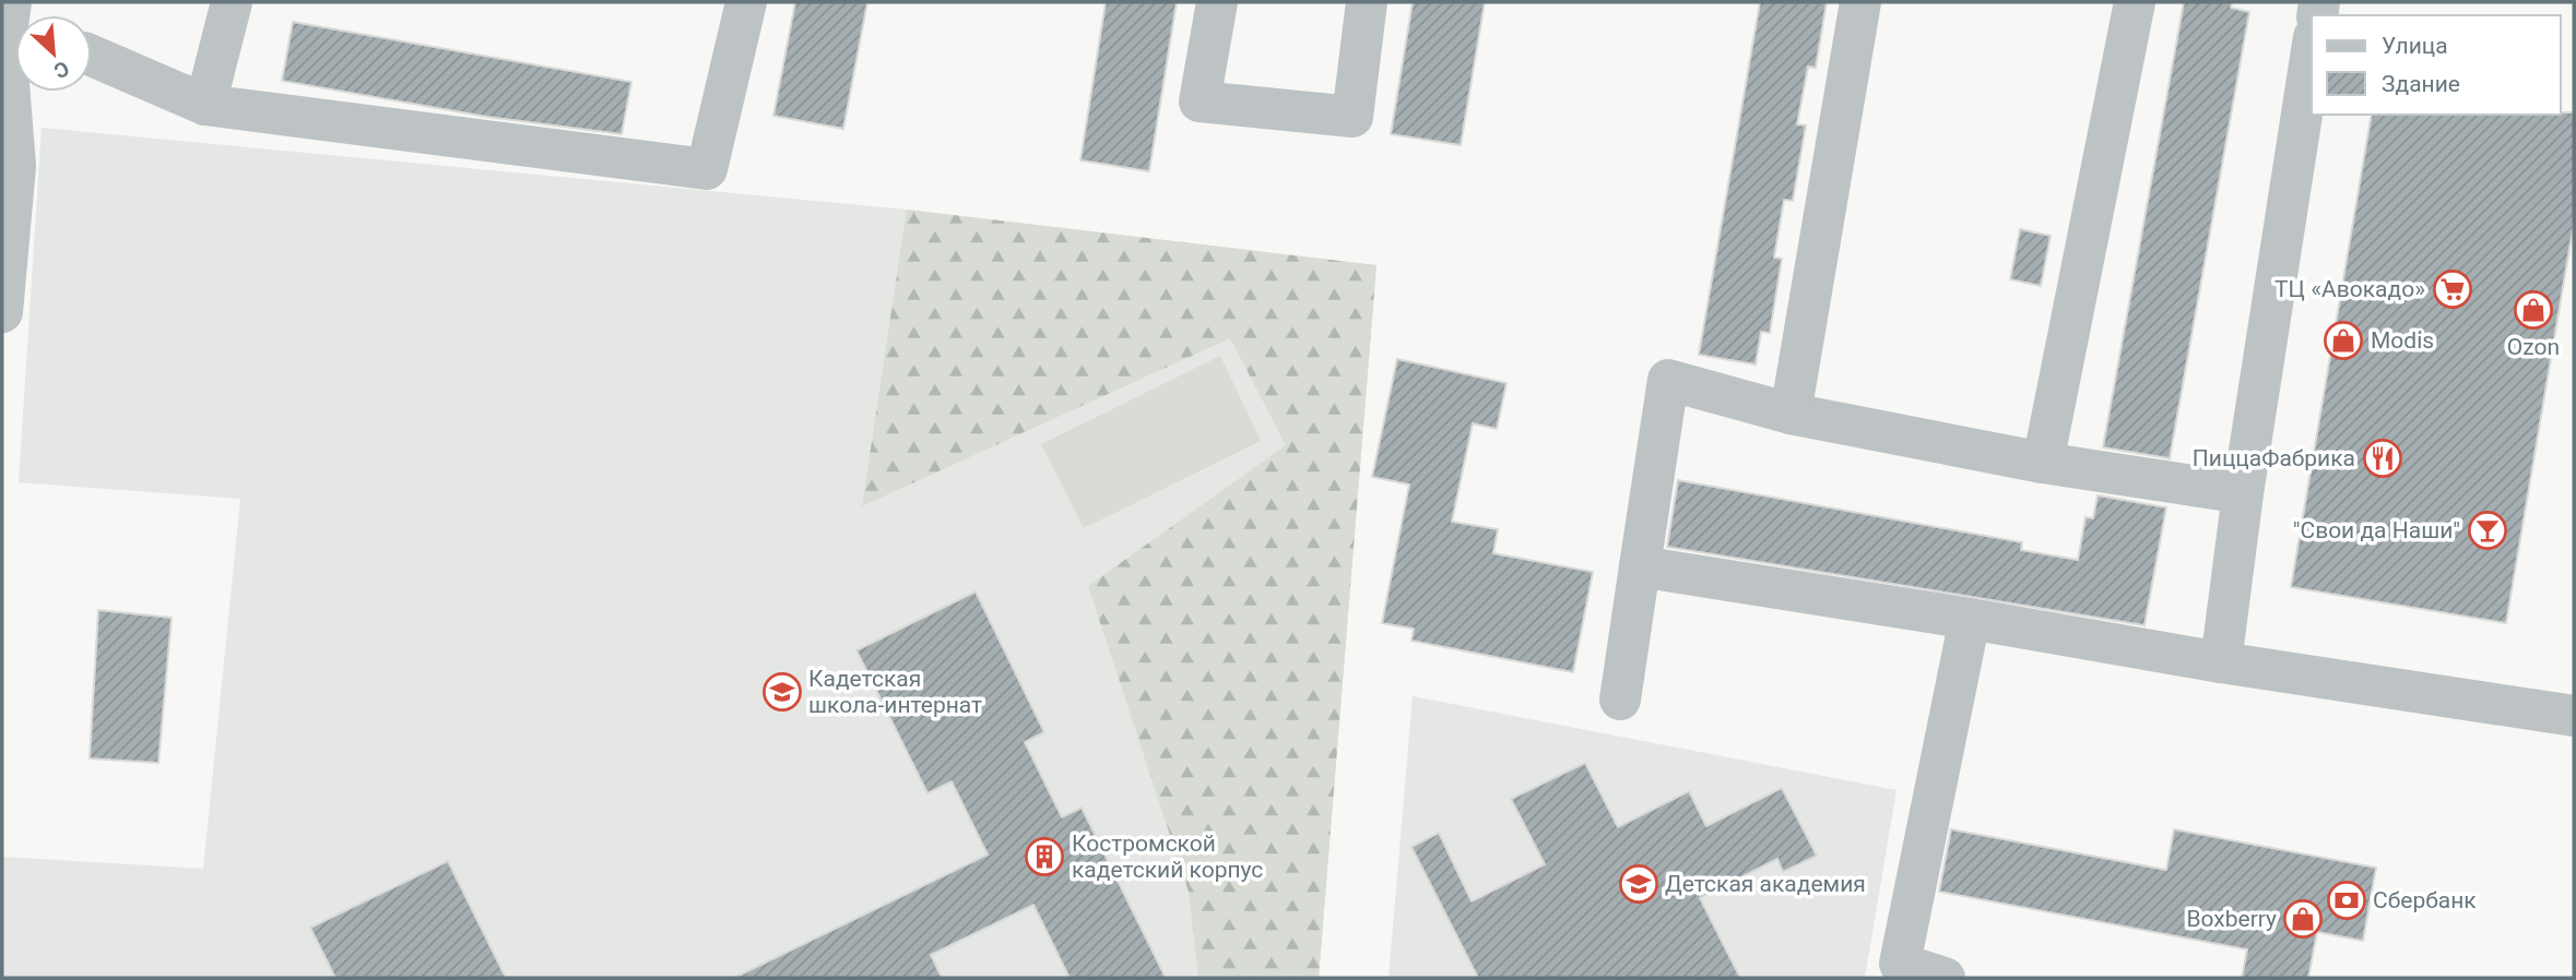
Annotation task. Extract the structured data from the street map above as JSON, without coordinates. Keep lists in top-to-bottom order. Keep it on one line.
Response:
{"places":{"supermarket":["ТЦ «Авокадо»"],"shop":["Ozon","Modis","Boxberry"],"restaurant":["ПиццаФабрика"],"bar":["\"Свои да Наши\""],"school or university":["Кадетская школа-интернат","Детская академия"],"building":["Костромской кадетский корпус"],"bank":["Сбербанк"]},"legend":["Улица","Здание"],"north":"bottom right"}
